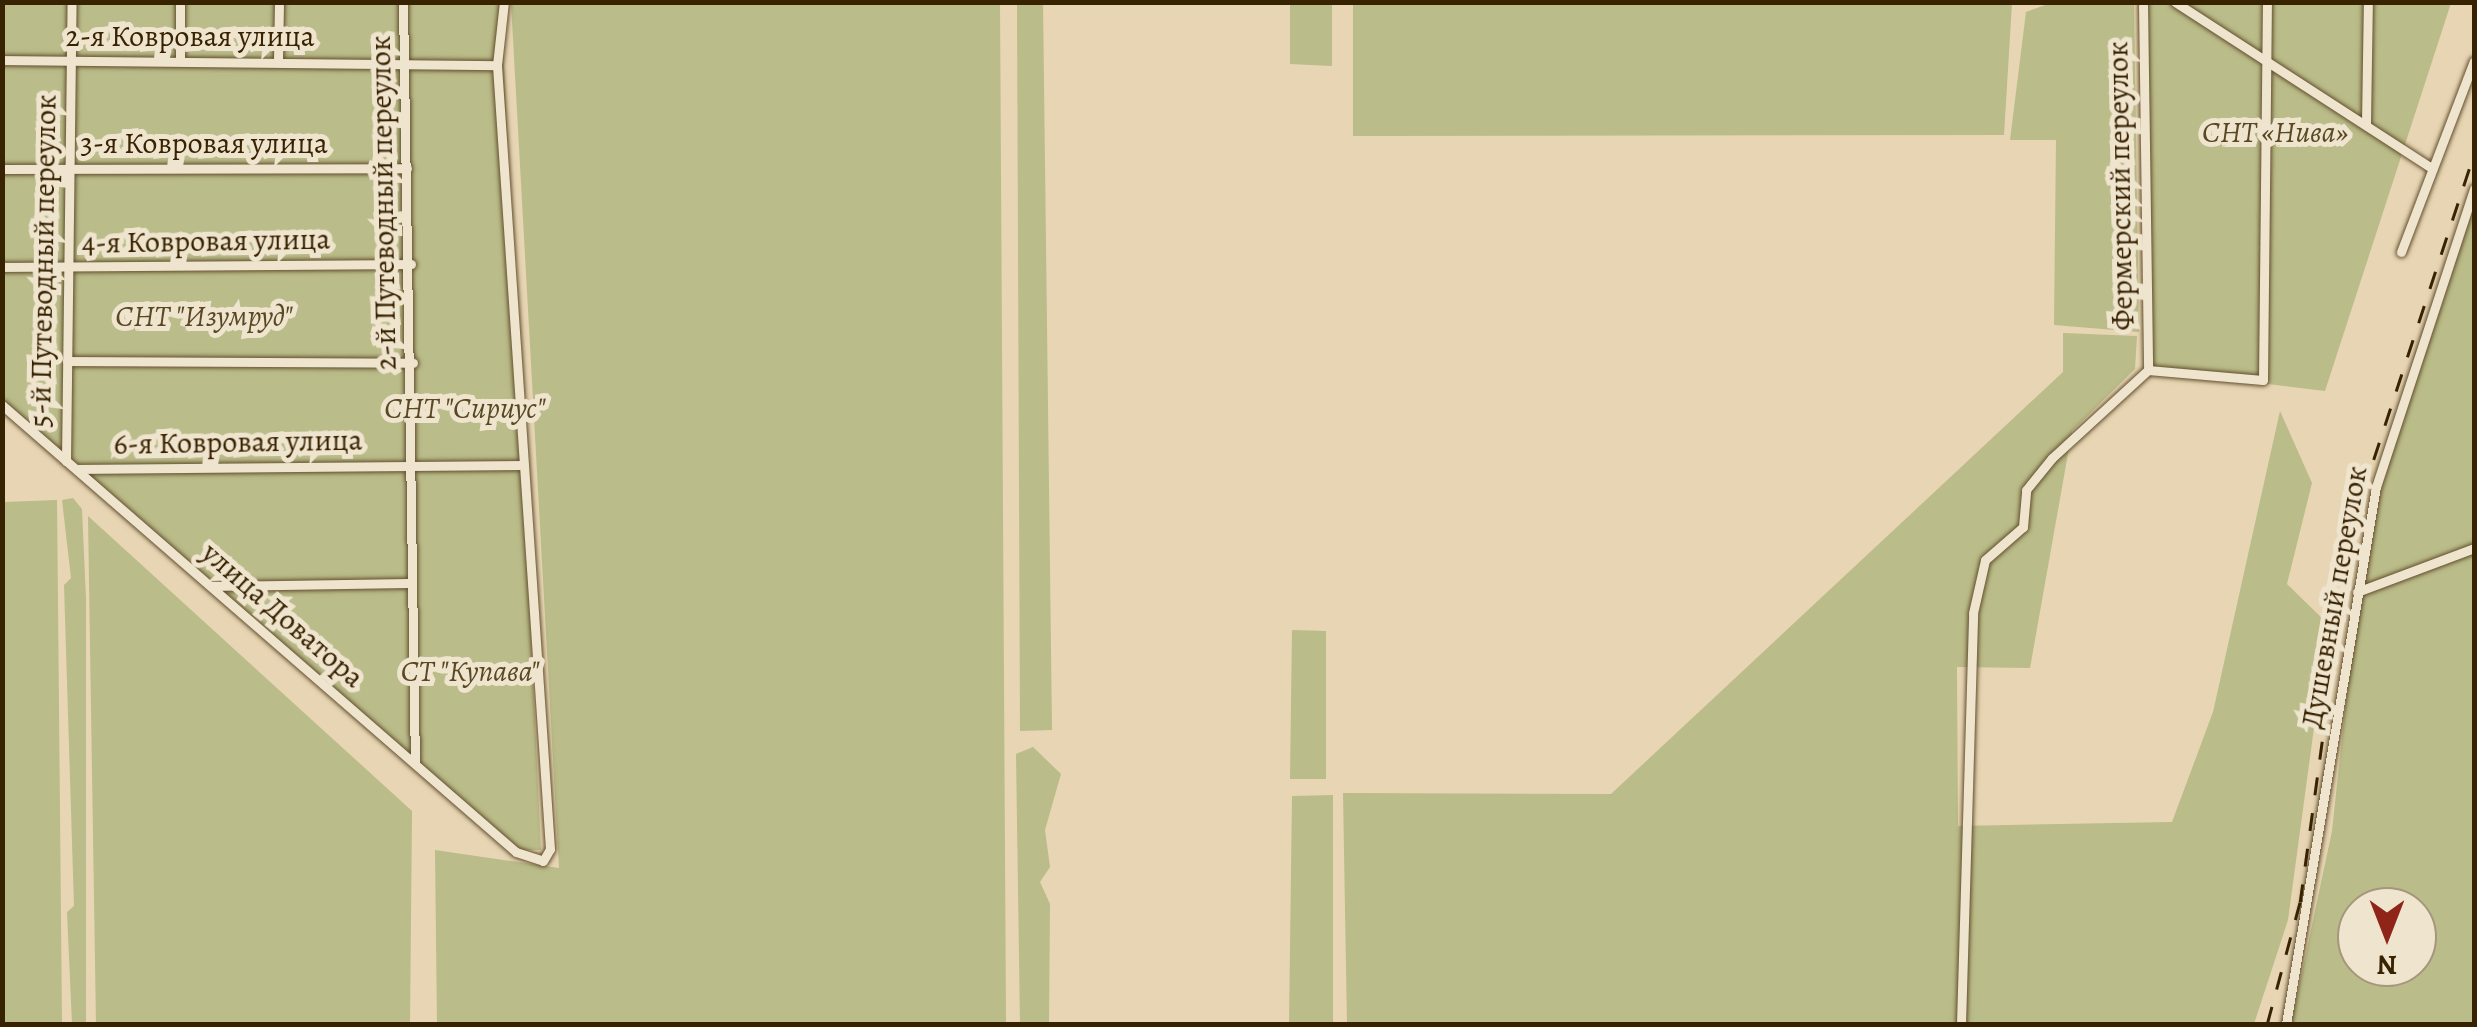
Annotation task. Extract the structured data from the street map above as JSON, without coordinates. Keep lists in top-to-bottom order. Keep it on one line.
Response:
{"streets":{"street":["2-я Ковровая улица","3-я Ковровая улица","Фермерский переулок","2-й Путеводный переулок","4-я Ковровая улица","5-й Путеводный переулок","6-я Ковровая улица","Душевный переулок","улица Доватора"]},"crossings":[["2-я Ковровая улица","2-й Путеводный переулок"],["2-я Ковровая улица","5-й Путеводный переулок"],["3-я Ковровая улица","2-й Путеводный переулок"],["3-я Ковровая улица","5-й Путеводный переулок"],["2-й Путеводный переулок","4-я Ковровая улица"],["2-й Путеводный переулок","6-я Ковровая улица"],["2-й Путеводный переулок","улица Доватора"],["4-я Ковровая улица","5-й Путеводный переулок"],["5-й Путеводный переулок","улица Доватора"],["6-я Ковровая улица","улица Доватора"]],"parks":["СНТ «Нива»","СНТ \"Изумруд\"","СНТ \"Сириус\"","СТ \"Купава\""],"north":"bottom"}
